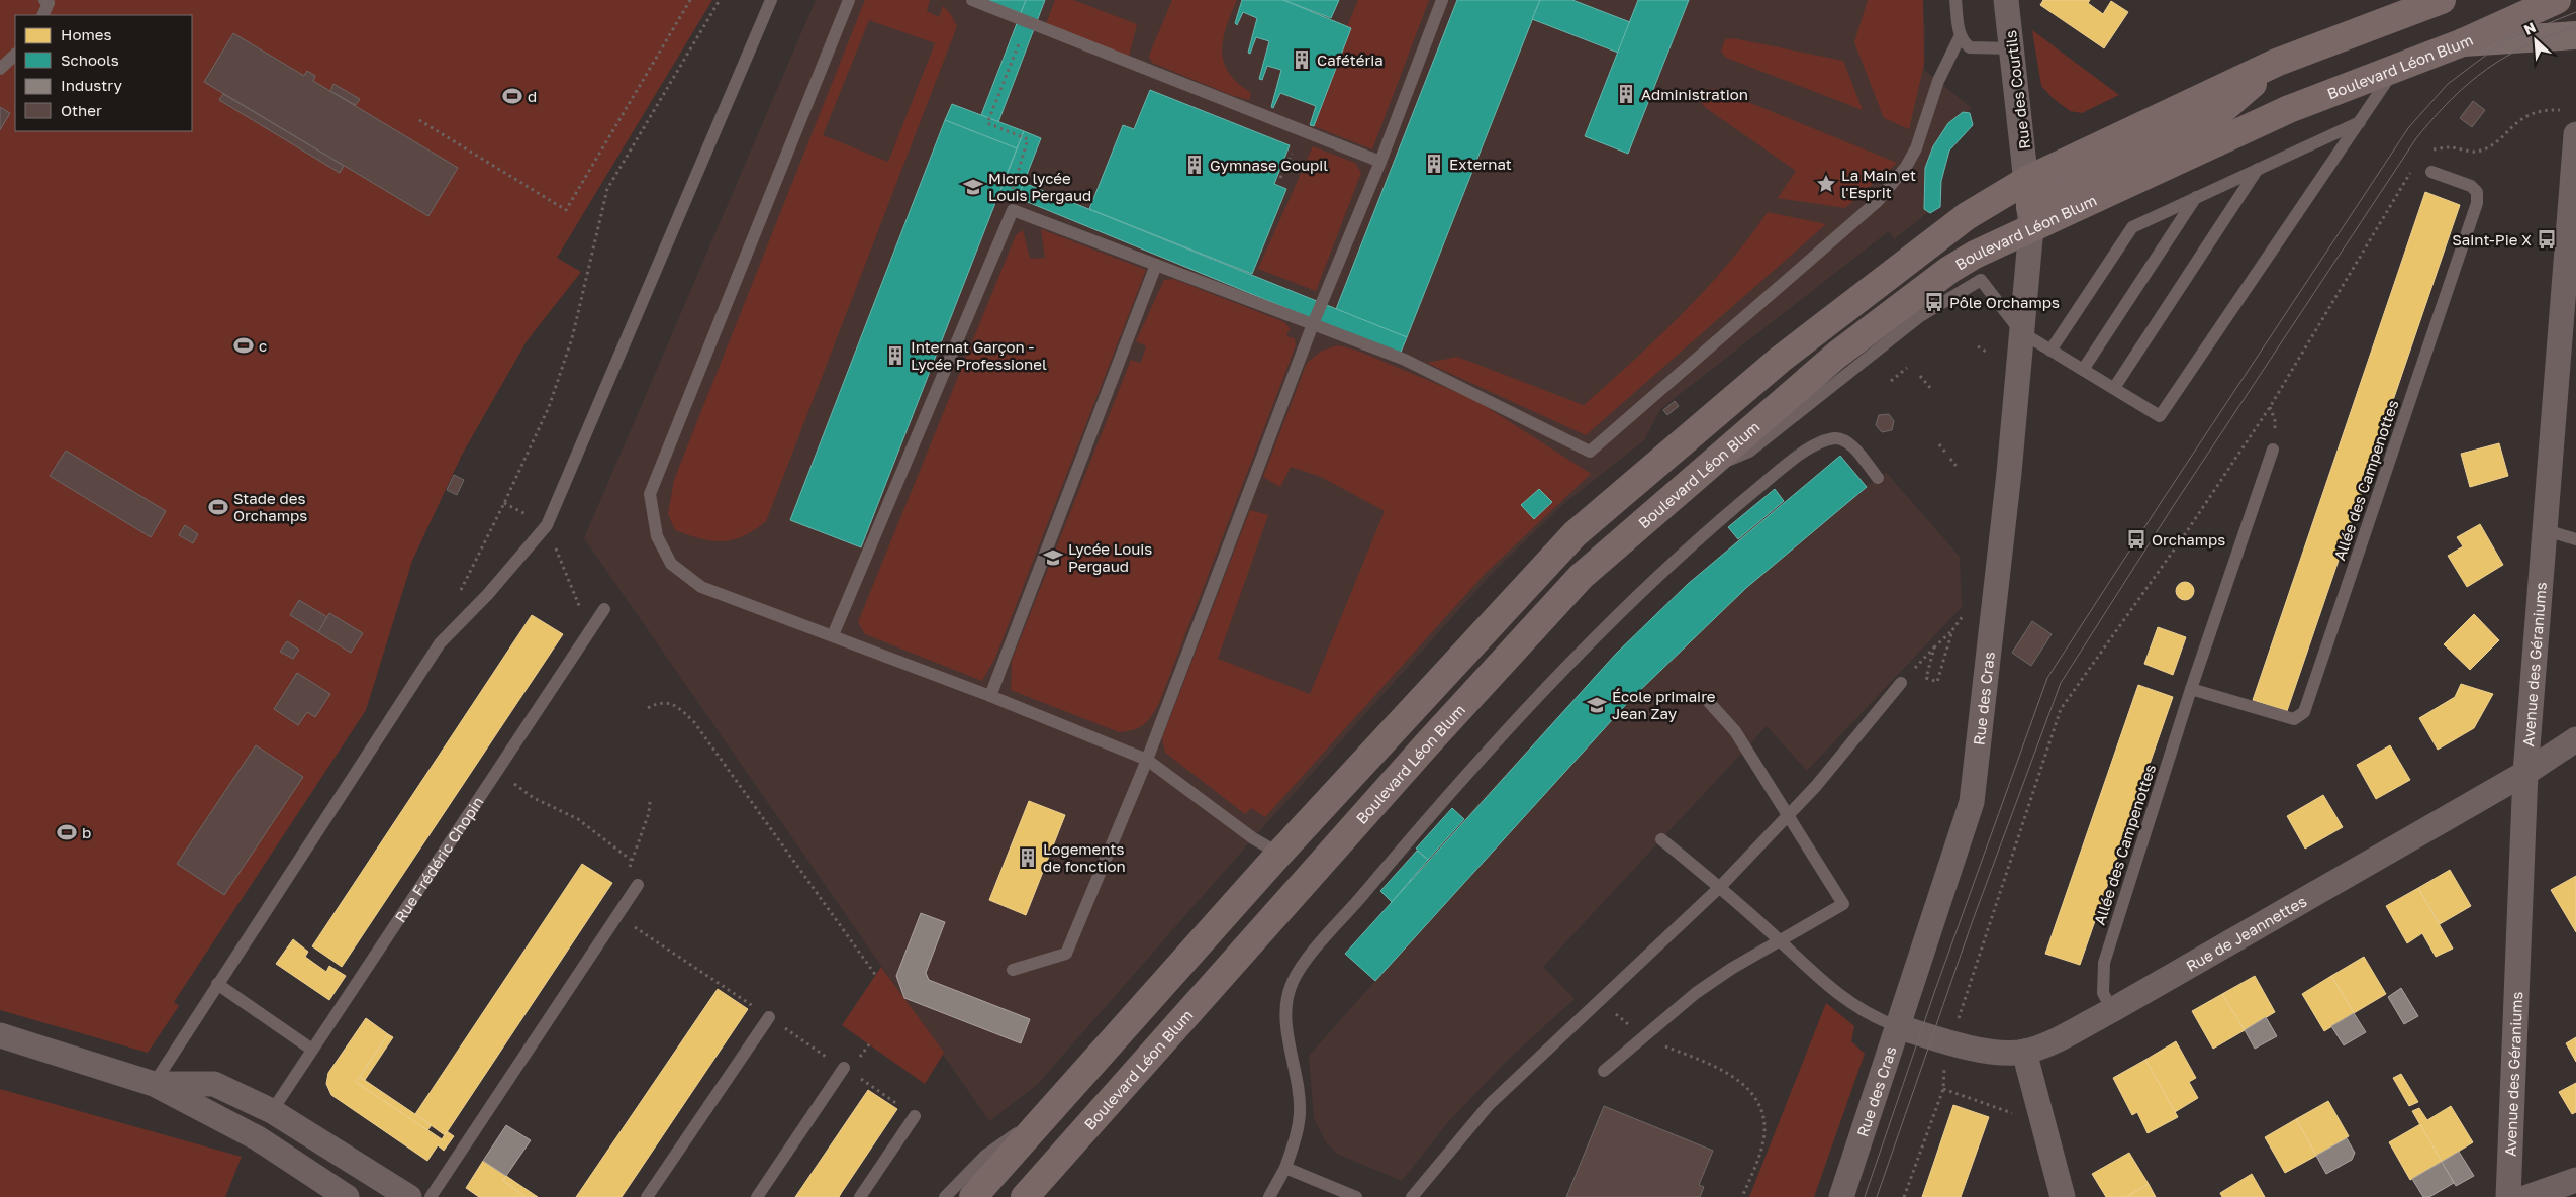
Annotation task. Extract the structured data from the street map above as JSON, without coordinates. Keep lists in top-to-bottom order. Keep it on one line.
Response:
{"streets":{"main road":["Boulevard Léon Blum"],"street":["Rue des Courtils","Avenue des Géraniums","Rue des Cras","Rue Frédéric Chopin","Rue de Jeannettes"],"lane":["Allée des Campenottes"]},"crossings":[["Boulevard Léon Blum","Rue des Courtils"],["Boulevard Léon Blum","Rue des Cras"],["Rue des Courtils","Rue des Cras"],["Allée des Campenottes","Rue de Jeannettes"],["Avenue des Géraniums","Rue de Jeannettes"],["Rue des Cras","Rue de Jeannettes"]],"places":{"building":["Cafétéria","Administration","Externat","Gymnase Goupil","Internat Garçon - Lycée Professionel","Logements de fonction"],"sports":["d","c","Stade des Orchamps","b"],"place":["La Main et l'Esprit"],"school or university":["Micro lycée Louis Pergaud","Lycée Louis Pergaud","École primaire Jean Zay"],"bus stop":["Saint-Pie X","Pôle Orchamps","Orchamps"]},"legend":["Homes","Schools","Industry","Other"],"north":"top left"}
